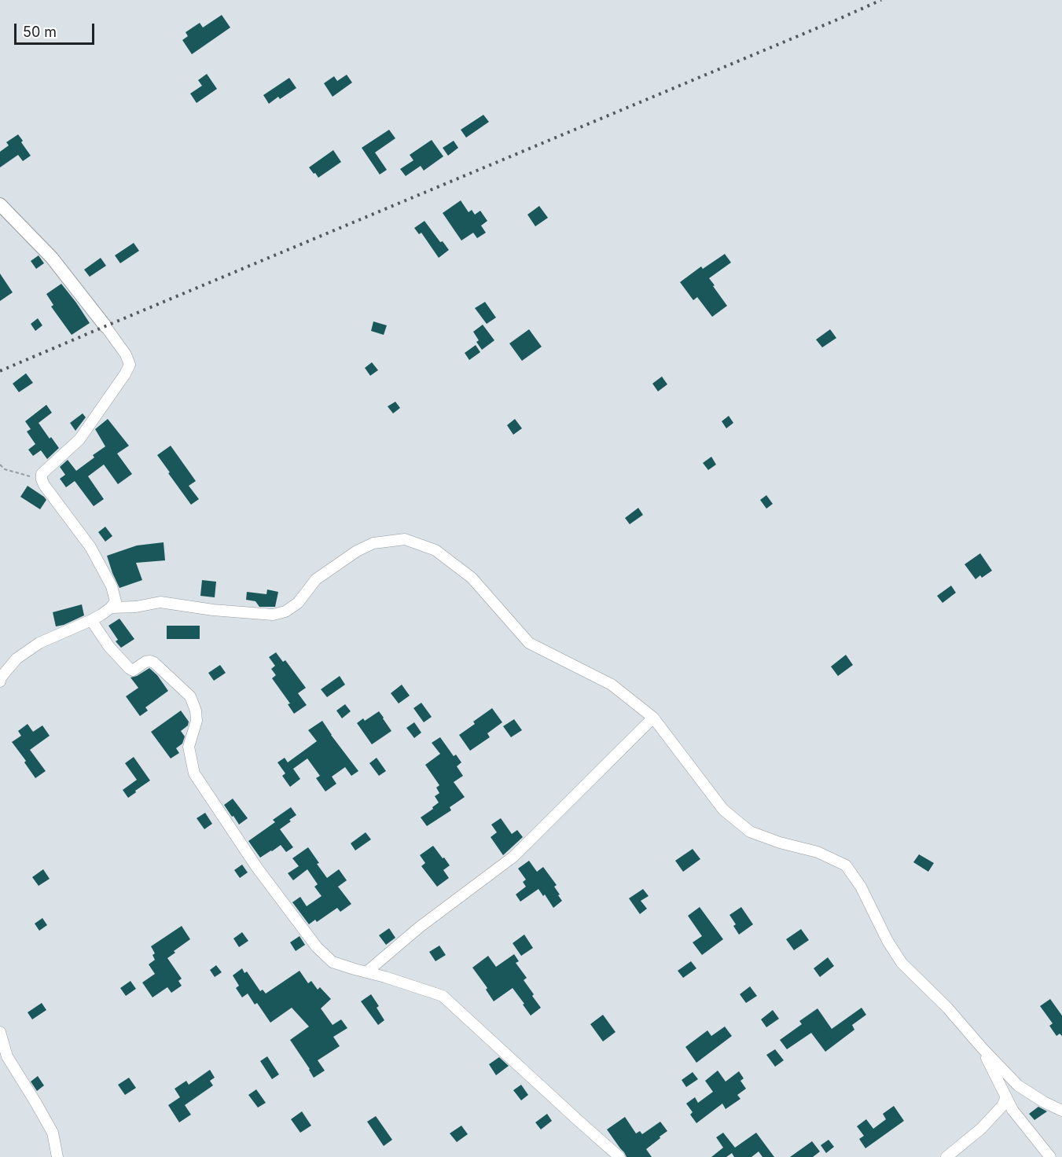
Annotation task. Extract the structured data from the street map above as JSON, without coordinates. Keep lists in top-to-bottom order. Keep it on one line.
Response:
{"scale_bar":"50 m"}
